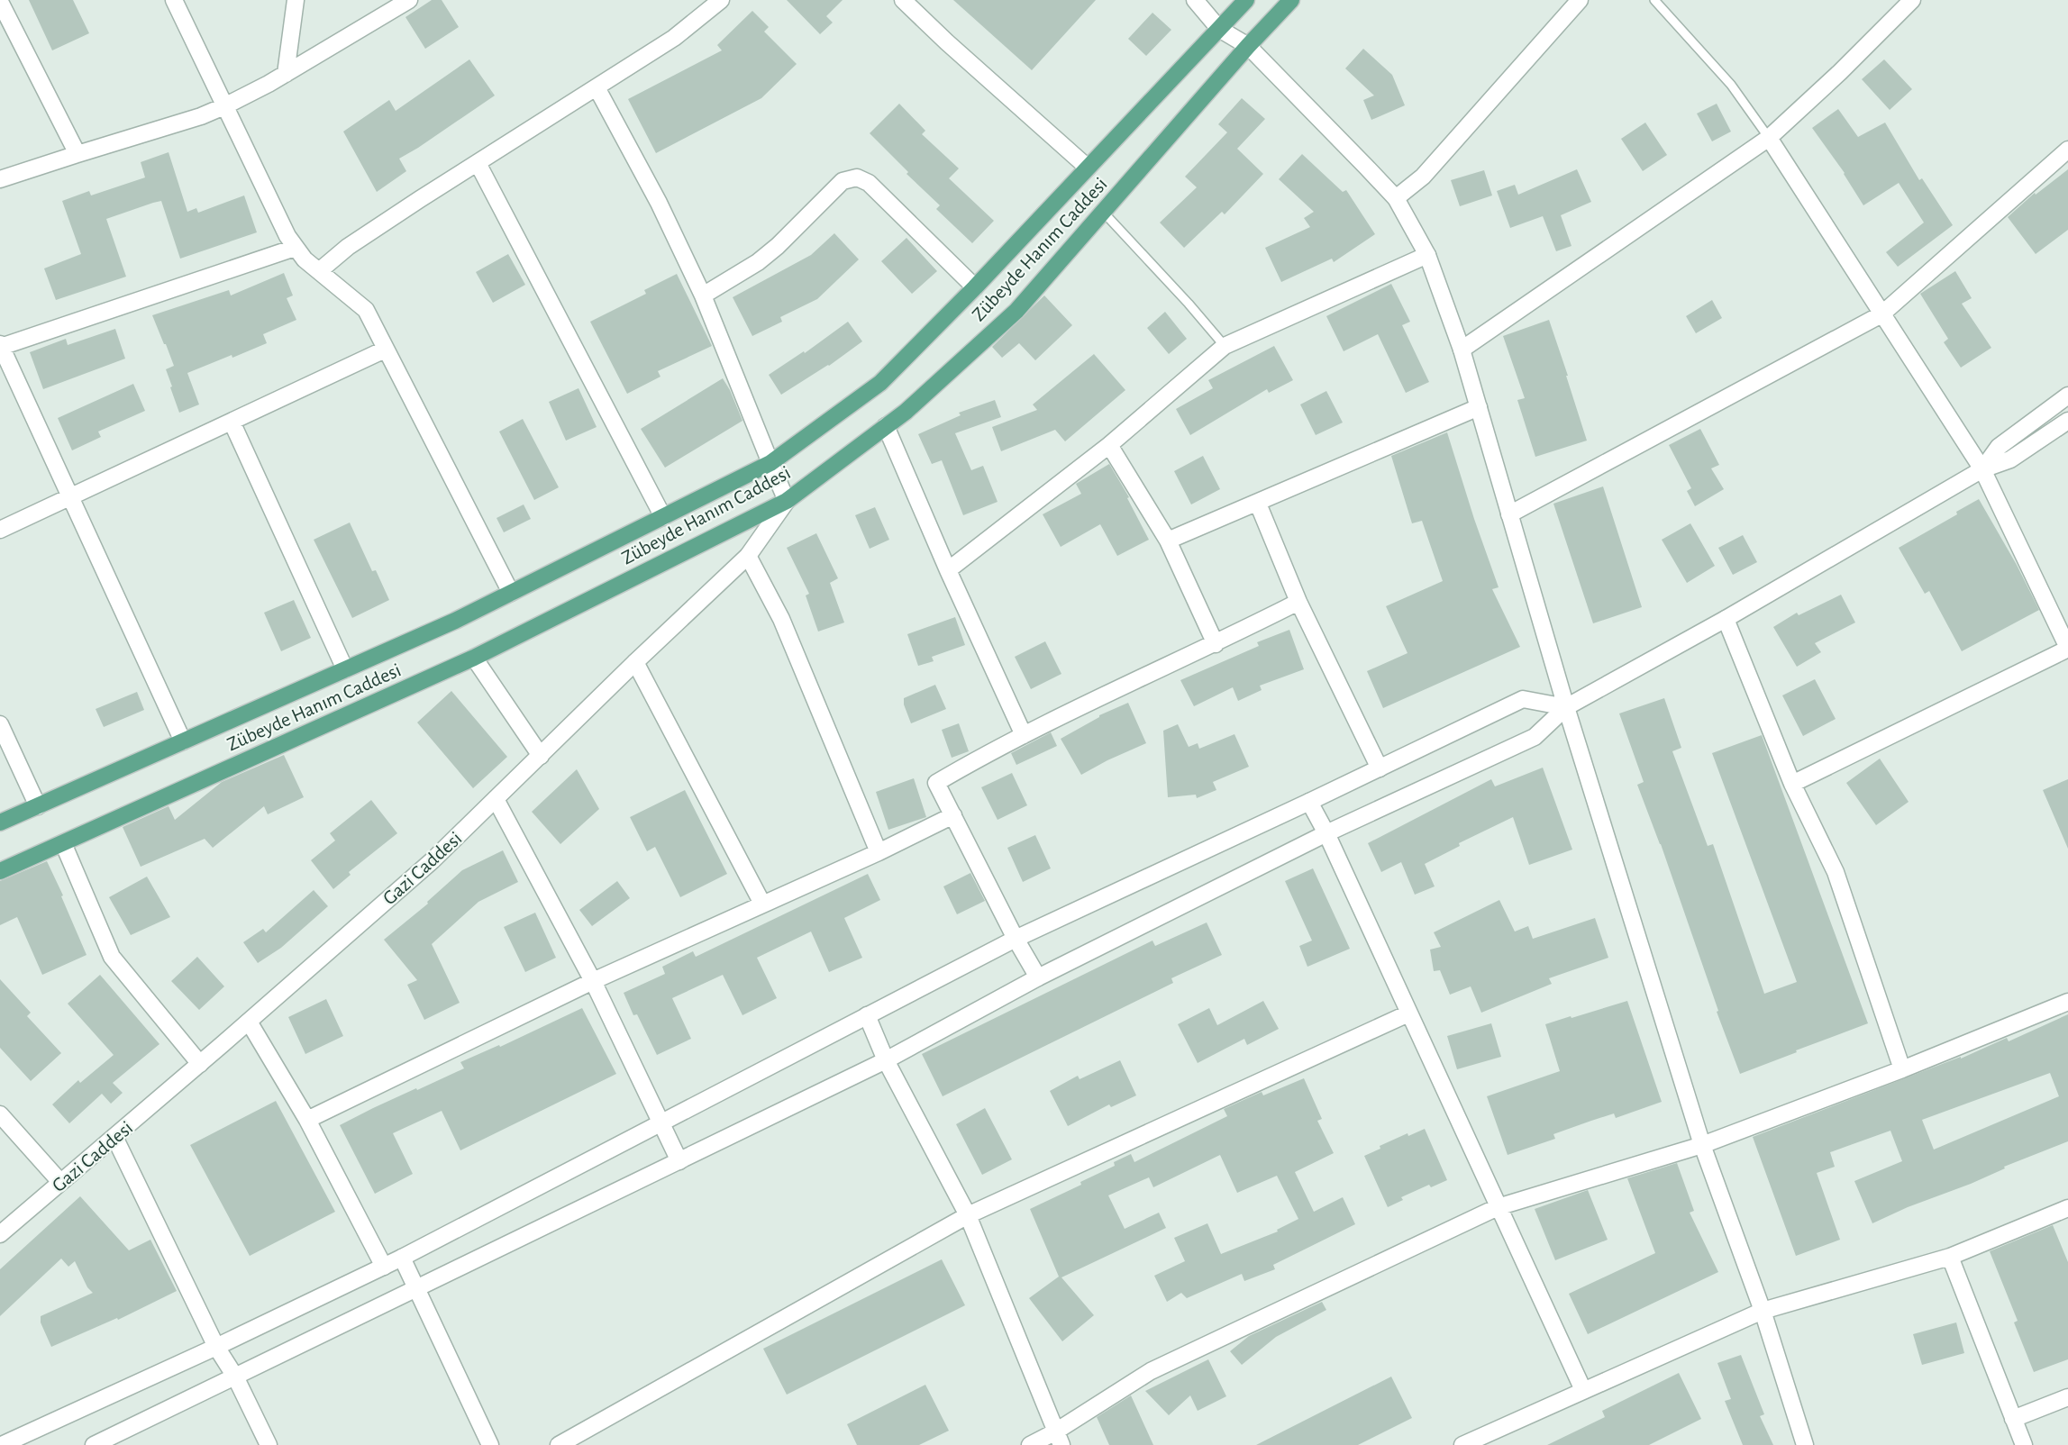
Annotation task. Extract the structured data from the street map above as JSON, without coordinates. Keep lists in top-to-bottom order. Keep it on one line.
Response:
{"streets":{"main road":["Zübeyde Hanım Caddesi"],"street":["Gazi Caddesi"]},"crossings":[["Zübeyde Hanım Caddesi","Gazi Caddesi"]]}
